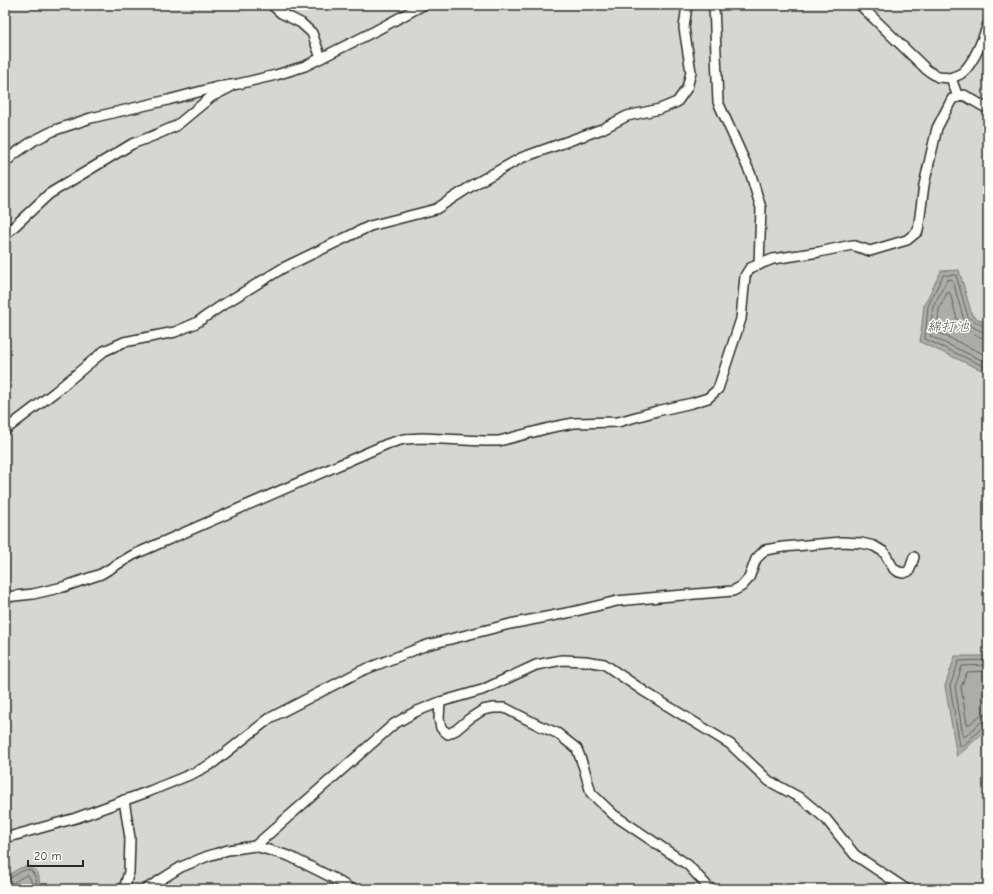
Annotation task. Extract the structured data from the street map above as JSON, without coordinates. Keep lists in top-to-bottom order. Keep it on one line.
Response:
{"water":["綿打池"],"scale_bar":"20 m"}
